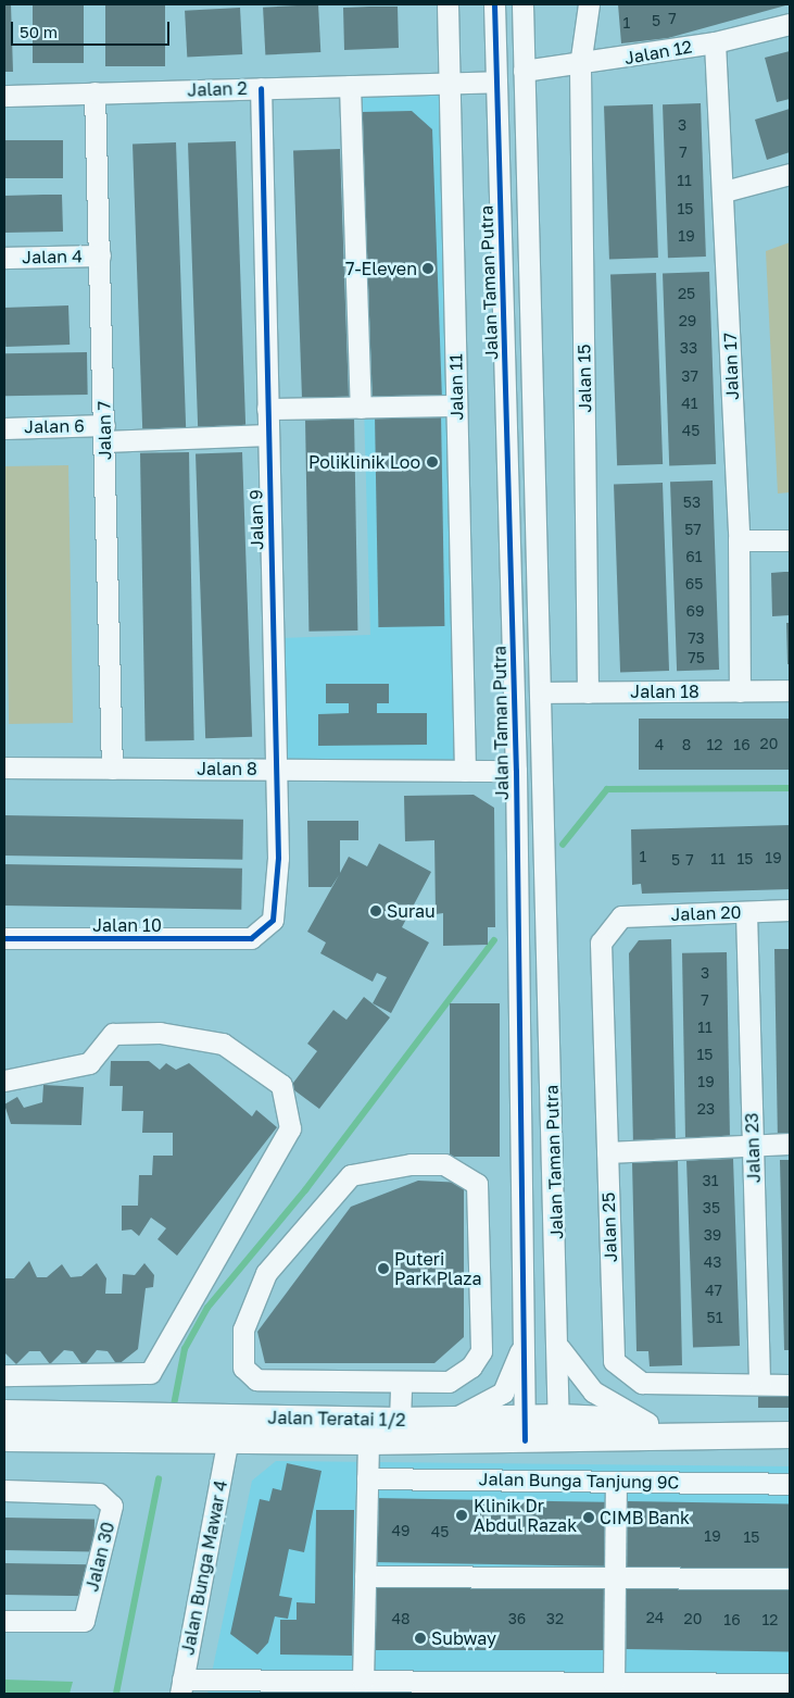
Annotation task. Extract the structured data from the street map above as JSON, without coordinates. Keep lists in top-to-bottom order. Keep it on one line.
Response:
{"streets":{"main road":["Jalan Teratai 1/2"],"street":["Jalan 12","Jalan 2","Jalan 4","Jalan Taman Putra","Jalan 17","Jalan 15","Jalan 11","Jalan 6","Jalan 7","Jalan 9","Jalan 18","Jalan 8","Jalan 20","Jalan 10","Jalan 23","Jalan 25","Jalan Bunga Tanjung 9C","Jalan 30","Jalan Bunga Mawar 4"]},"crossings":[["Jalan 12","Jalan Taman Putra"],["Jalan 12","Jalan 17"],["Jalan 12","Jalan 15"],["Jalan 2","Jalan Taman Putra"],["Jalan 2","Jalan 11"],["Jalan 2","Jalan 7"],["Jalan 2","Jalan 9"],["Jalan 4","Jalan 7"],["Jalan Taman Putra","Jalan 18"],["Jalan Taman Putra","Jalan 8"],["Jalan Taman Putra","Jalan Teratai 1/2"],["Jalan 17","Jalan 18"],["Jalan 15","Jalan 18"],["Jalan 11","Jalan 8"],["Jalan 6","Jalan 7"],["Jalan 6","Jalan 9"],["Jalan 7","Jalan 8"],["Jalan 9","Jalan 8"],["Jalan 9","Jalan 10"],["Jalan 20","Jalan 23"],["Jalan 20","Jalan 25"],["Jalan 23","Jalan 25"],["Jalan Teratai 1/2","Jalan Bunga Mawar 4"]],"places":["7-Eleven","Poliklinik Loo","Surau","Puteri Park Plaza","Klinik Dr Abdul Razak","CIMB Bank","Subway"],"house_numbers":["7","5","1","3","7","11","15","19","25","29","33","37","41","45","53","57","61","65","69","73","75","20","4","8","12","16","1","19","11","15","5","7","3","7","11","15","19","23","31","35","39","43","47","51","49","45","19","15","24","48","36","32","20","16","12"],"scale_bar":"50 m"}
